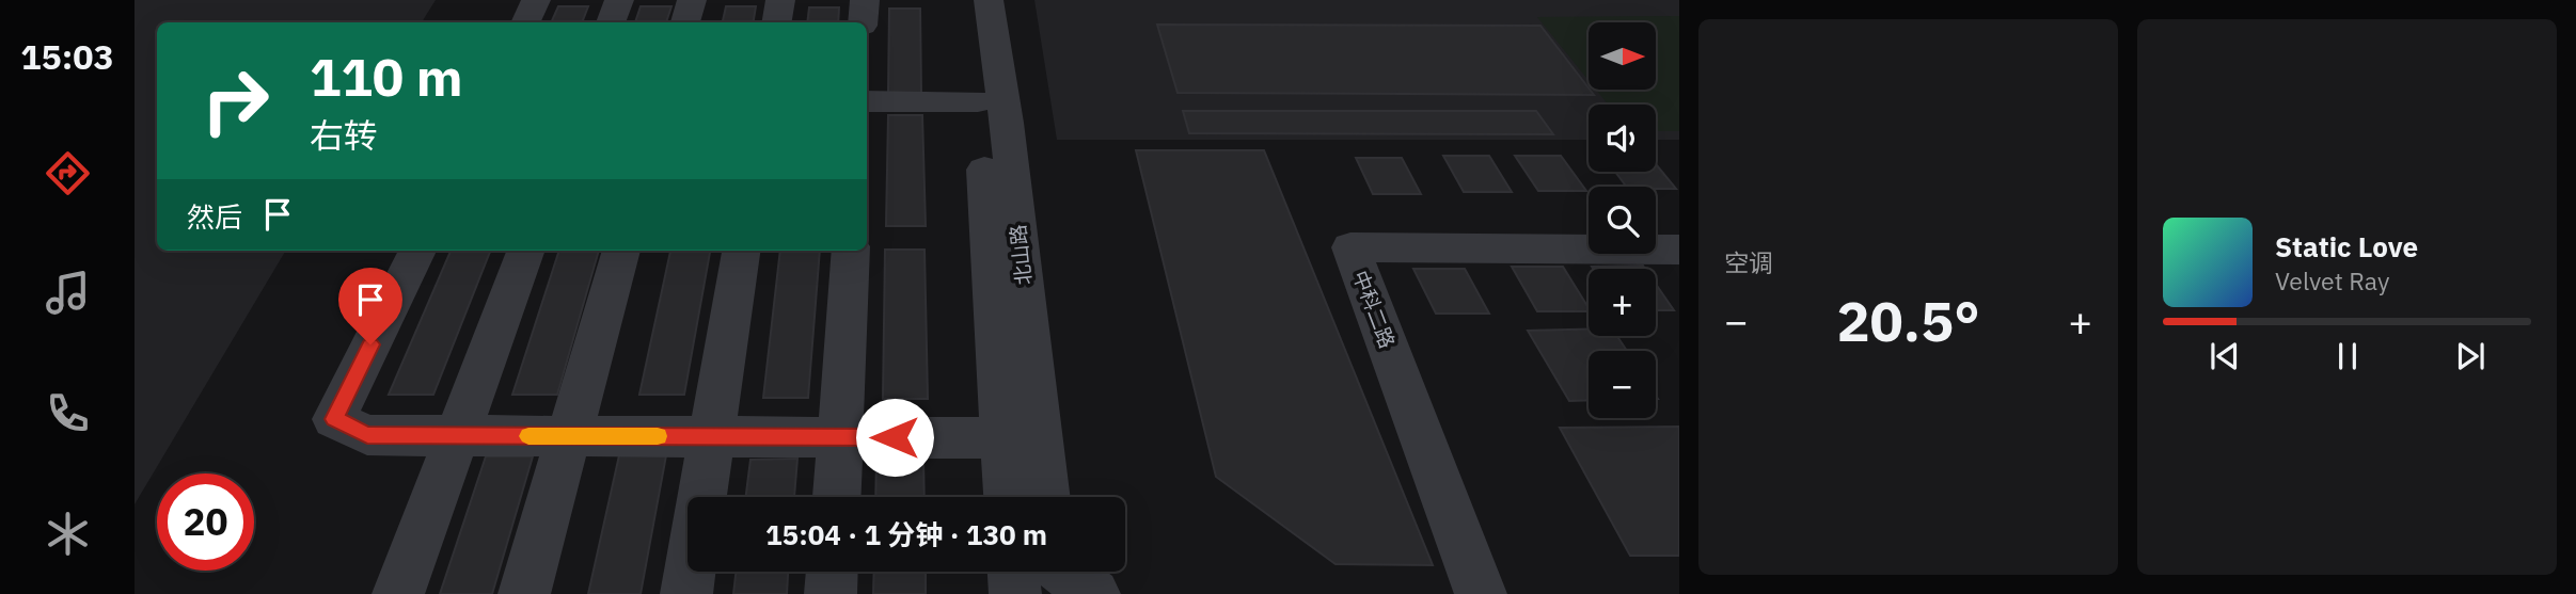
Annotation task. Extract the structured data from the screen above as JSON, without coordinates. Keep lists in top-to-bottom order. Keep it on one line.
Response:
{"streets":{"street":["北山路","中科二路"]},"north":"right","page":{"tabs":"15:03","tile":"空调","map_buttons":["+","−"],"turn":["110 m","右转"],"then":"然后","song":["Static Love","Velvet Ray"],"heat":["−","20.5°","+"],"limit":"20","trip":"15:04 · 1 分钟 · 130 m"}}
